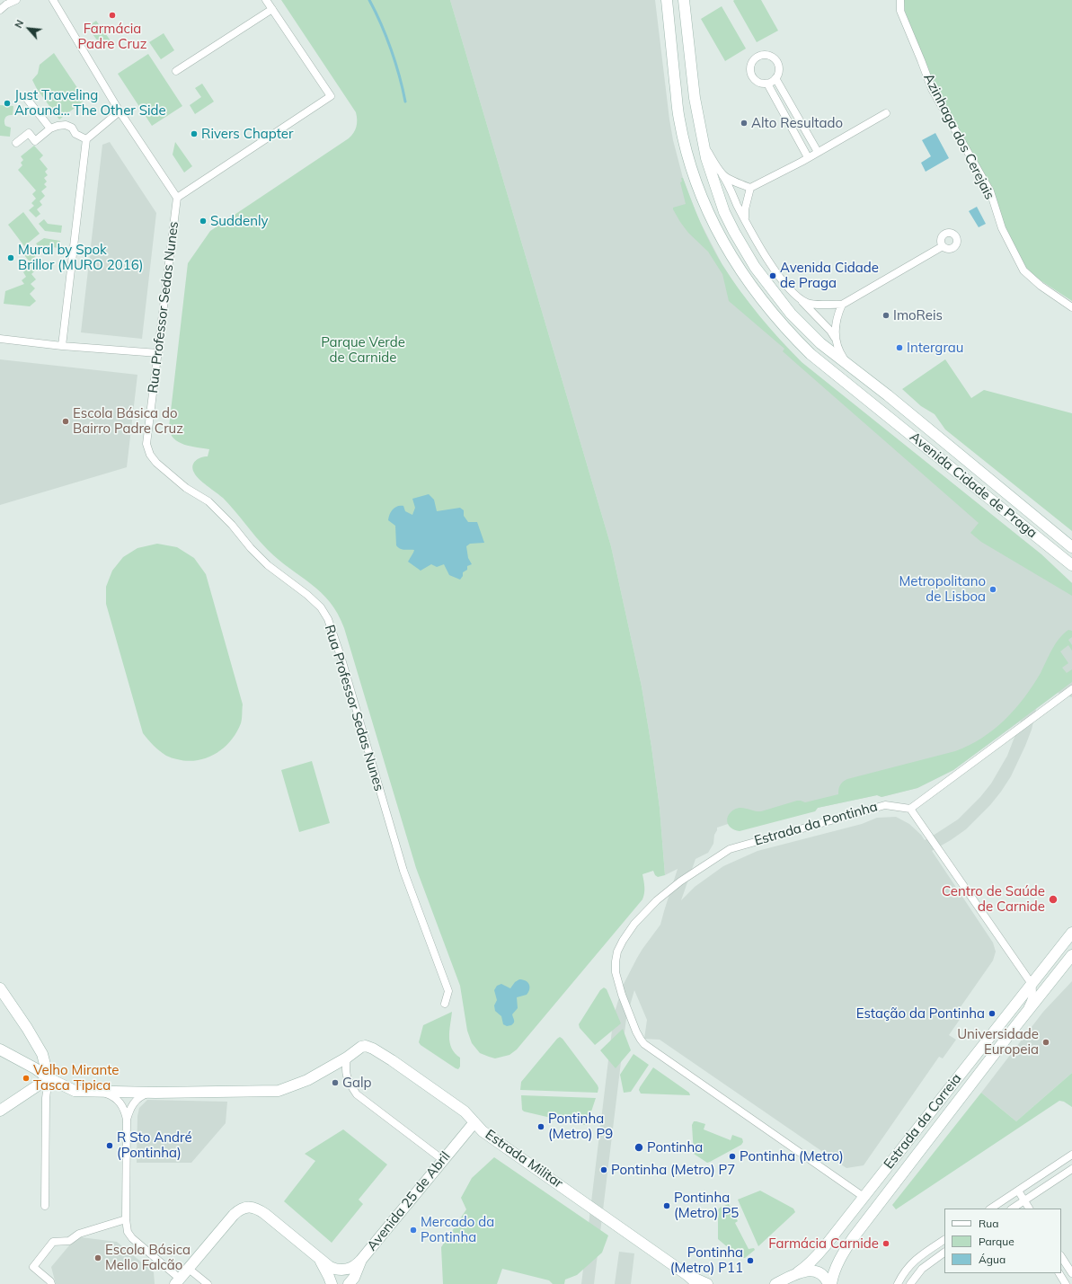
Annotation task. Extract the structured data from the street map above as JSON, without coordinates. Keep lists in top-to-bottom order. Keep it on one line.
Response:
{"streets":{"main road":["Avenida Cidade de Praga","Estrada da Correia","Estrada Militar","Avenida 25 de Abril"],"street":["Azinhaga dos Cerejais","Rua Professor Sedas Nunes","Estrada da Pontinha"]},"crossings":[["Estrada da Pontinha","Estrada da Correia"],["Estrada Militar","Avenida 25 de Abril"]],"parks":["Parque Verde de Carnide"],"places":["Farmácia Padre Cruz","Just Traveling Around… The Other Side","Alto Resultado","Rivers Chapter","Suddenly","Mural by Spok Brillor (MURO 2016)","Avenida Cidade de Praga","ImoReis","Intergrau","Escola Básica do Bairro Padre Cruz","Metropolitano de Lisboa","Centro de Saúde de Carnide","Estação da Pontinha","Universidade Europeia","Velho Mirante Tasca Tipica","Galp","Pontinha (Metro) P9","R Sto André (Pontinha)","Pontinha","Pontinha (Metro)","Pontinha (Metro) P7","Pontinha (Metro) P5","Mercado da Pontinha","Farmácia Carnide","Escola Básica Mello Falcão","Pontinha (Metro) P11"],"legend":["Rua","Parque","Água"],"north":"top left"}
